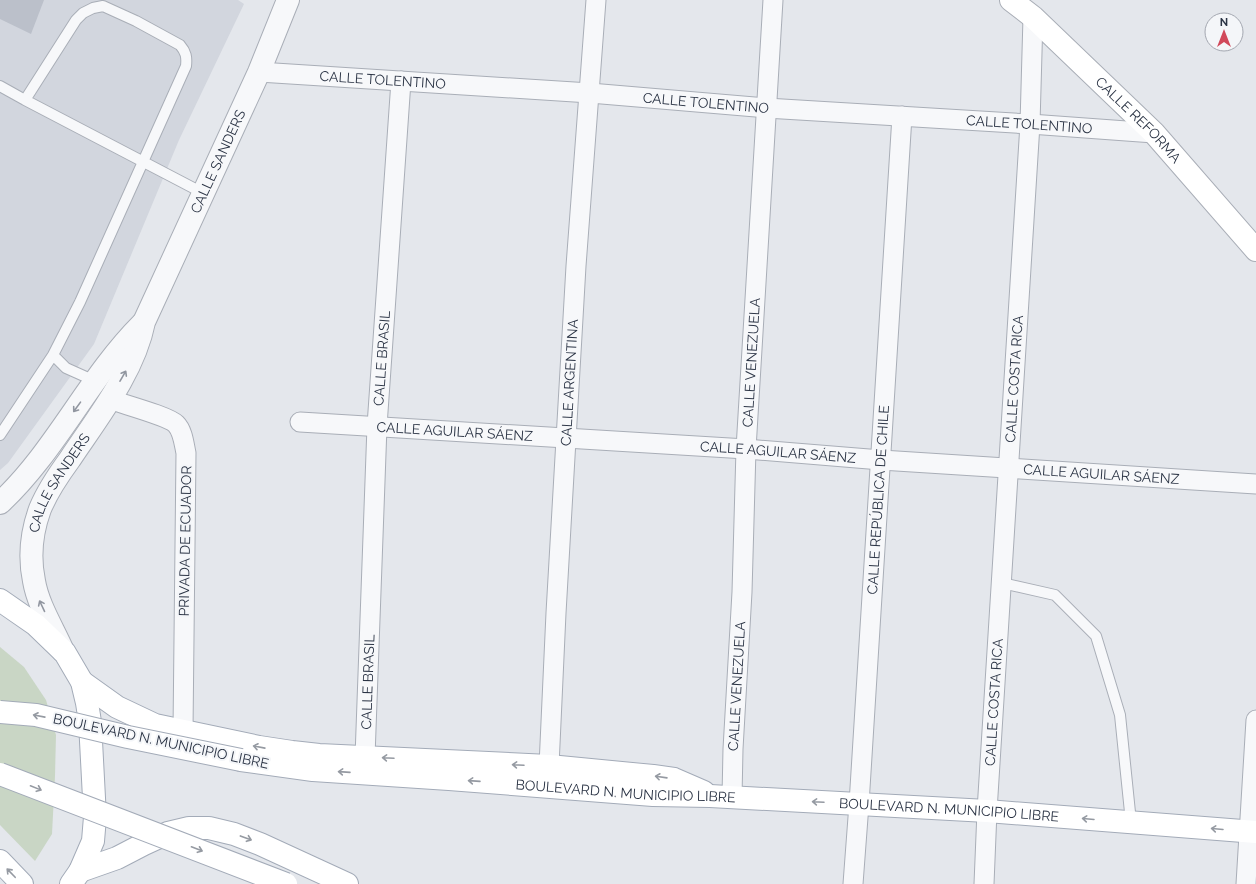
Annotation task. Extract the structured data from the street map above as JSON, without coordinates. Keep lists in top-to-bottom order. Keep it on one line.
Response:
{"streets":{"main road":["CALLE REFORMA","BOULEVARD N. MUNICIPIO LIBRE"],"street":["CALLE TOLENTINO","CALLE SANDERS","CALLE BRASIL","CALLE VENEZUELA","CALLE COSTA RICA","CALLE ARGENTINA","CALLE AGUILAR SÁENZ","CALLE REPÚBLICA DE CHILE","PRIVADA DE ECUADOR"]},"crossings":[["CALLE TOLENTINO","CALLE REFORMA"],["CALLE TOLENTINO","CALLE SANDERS"],["CALLE TOLENTINO","CALLE BRASIL"],["CALLE TOLENTINO","CALLE VENEZUELA"],["CALLE TOLENTINO","CALLE COSTA RICA"],["CALLE TOLENTINO","CALLE ARGENTINA"],["CALLE TOLENTINO","CALLE REPÚBLICA DE CHILE"],["CALLE REFORMA","CALLE COSTA RICA"],["CALLE SANDERS","PRIVADA DE ECUADOR"],["CALLE BRASIL","CALLE AGUILAR SÁENZ"],["CALLE VENEZUELA","CALLE AGUILAR SÁENZ"],["CALLE VENEZUELA","BOULEVARD N. MUNICIPIO LIBRE"],["CALLE COSTA RICA","CALLE AGUILAR SÁENZ"],["CALLE COSTA RICA","BOULEVARD N. MUNICIPIO LIBRE"],["CALLE ARGENTINA","CALLE AGUILAR SÁENZ"],["CALLE AGUILAR SÁENZ","CALLE REPÚBLICA DE CHILE"],["CALLE REPÚBLICA DE CHILE","BOULEVARD N. MUNICIPIO LIBRE"]],"north":"top"}
